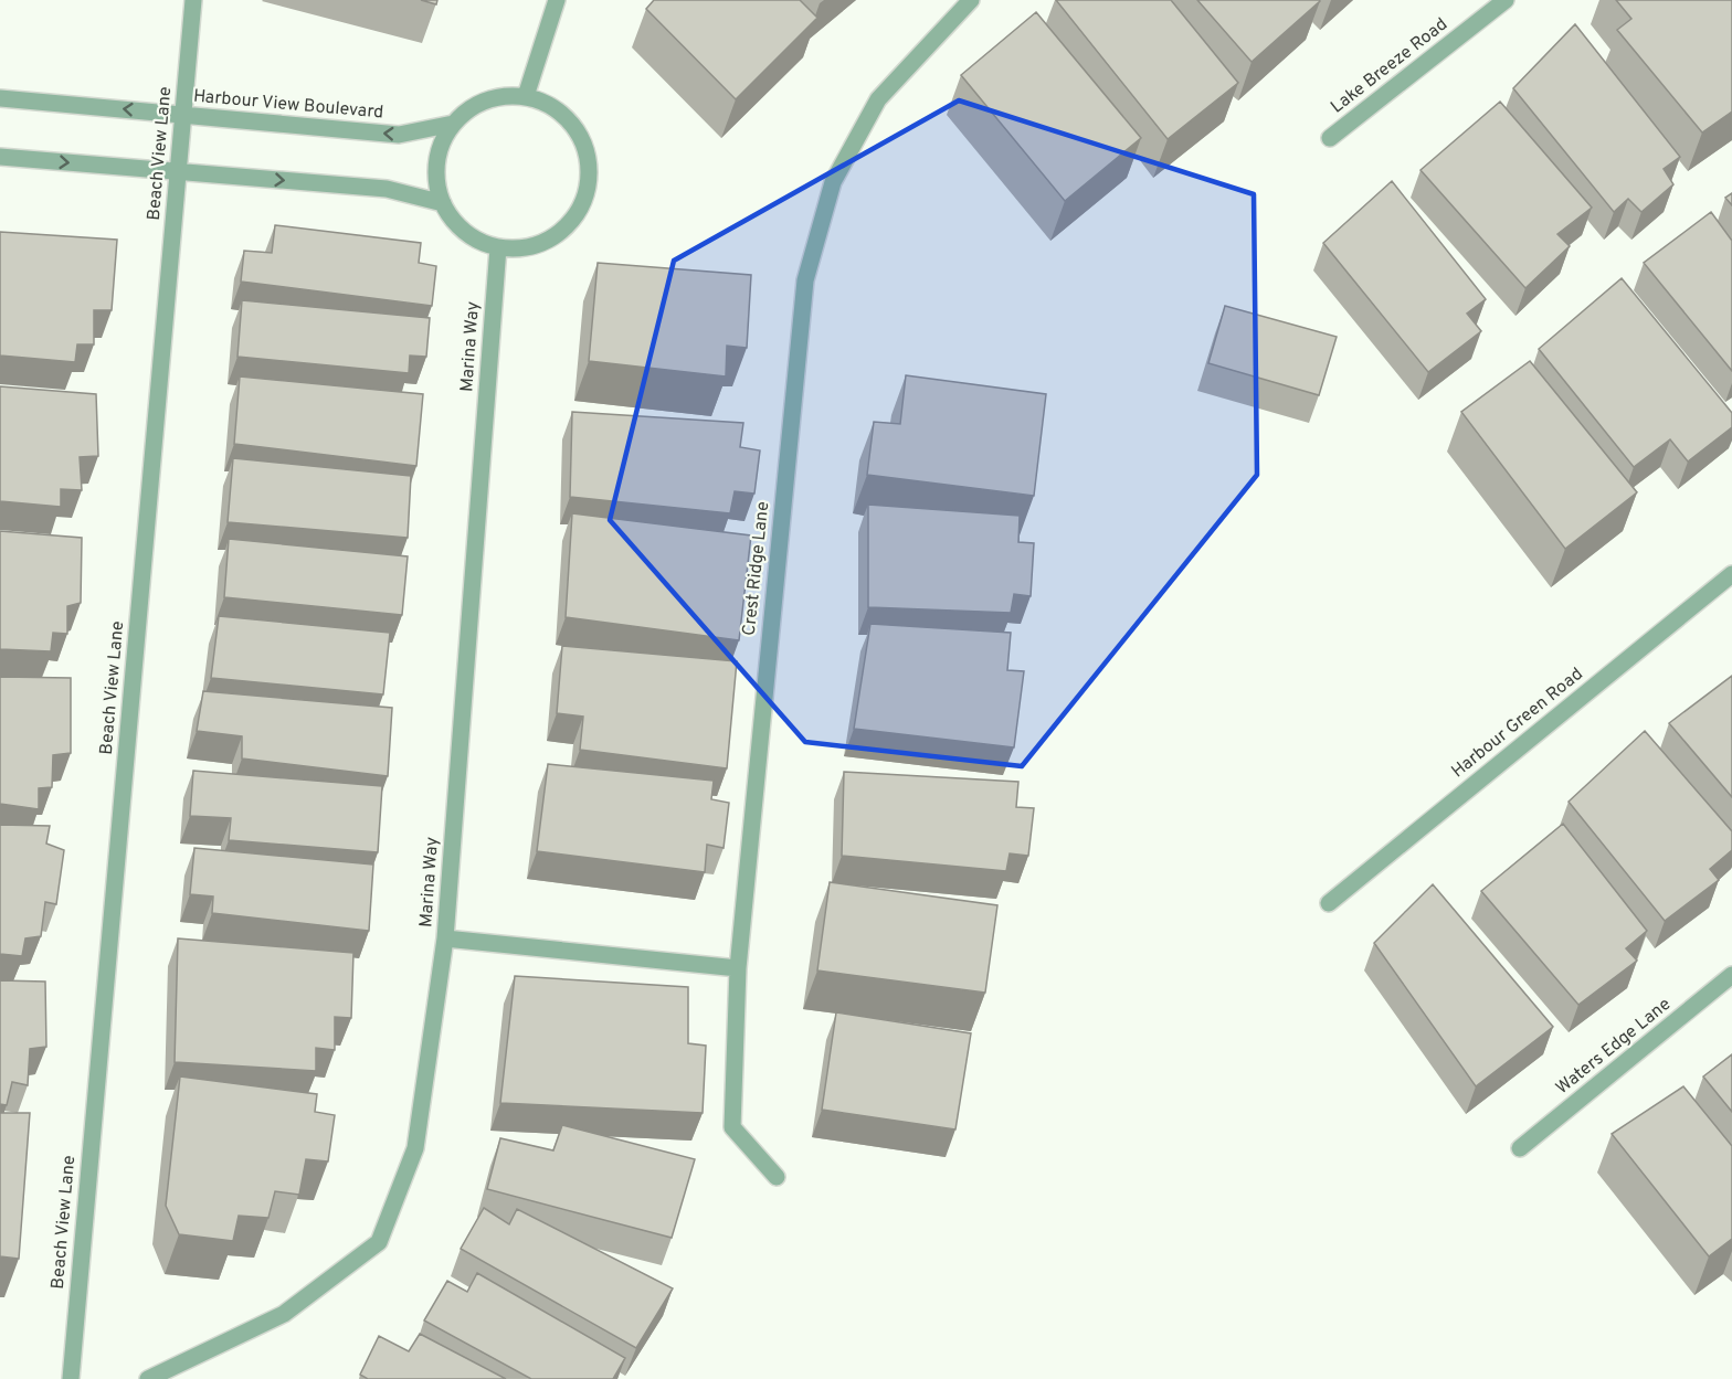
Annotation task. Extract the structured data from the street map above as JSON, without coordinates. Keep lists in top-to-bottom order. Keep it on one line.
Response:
{"streets":{"street":["Lake Breeze Road","Harbour View Boulevard","Beach View Lane","Marina Way","Crest Ridge Lane","Harbour Green Road","Waters Edge Lane"]},"crossings":[["Harbour View Boulevard","Beach View Lane"],["Harbour View Boulevard","Marina Way"]]}
